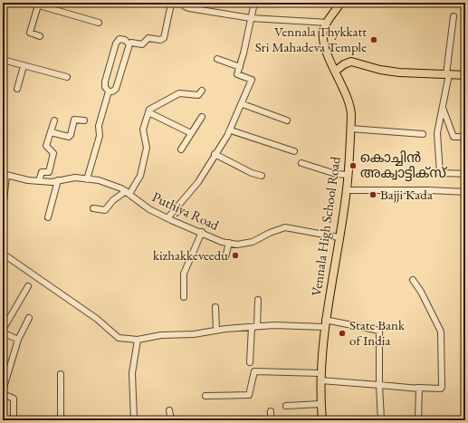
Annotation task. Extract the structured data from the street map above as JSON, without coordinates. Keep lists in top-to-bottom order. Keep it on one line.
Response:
{"streets":{"main road":["Vennala High School Road"],"street":["Puthiya Road"]},"crossings":[["Puthiya Road","Vennala High School Road"]],"places":["Vennala Thykkatt Sri Mahadeva Temple","കൊച്ചിൻ അക്വാട്ടിക്സ്","Bajji Kada","kizhakkeveedu","State Bank of India"]}
